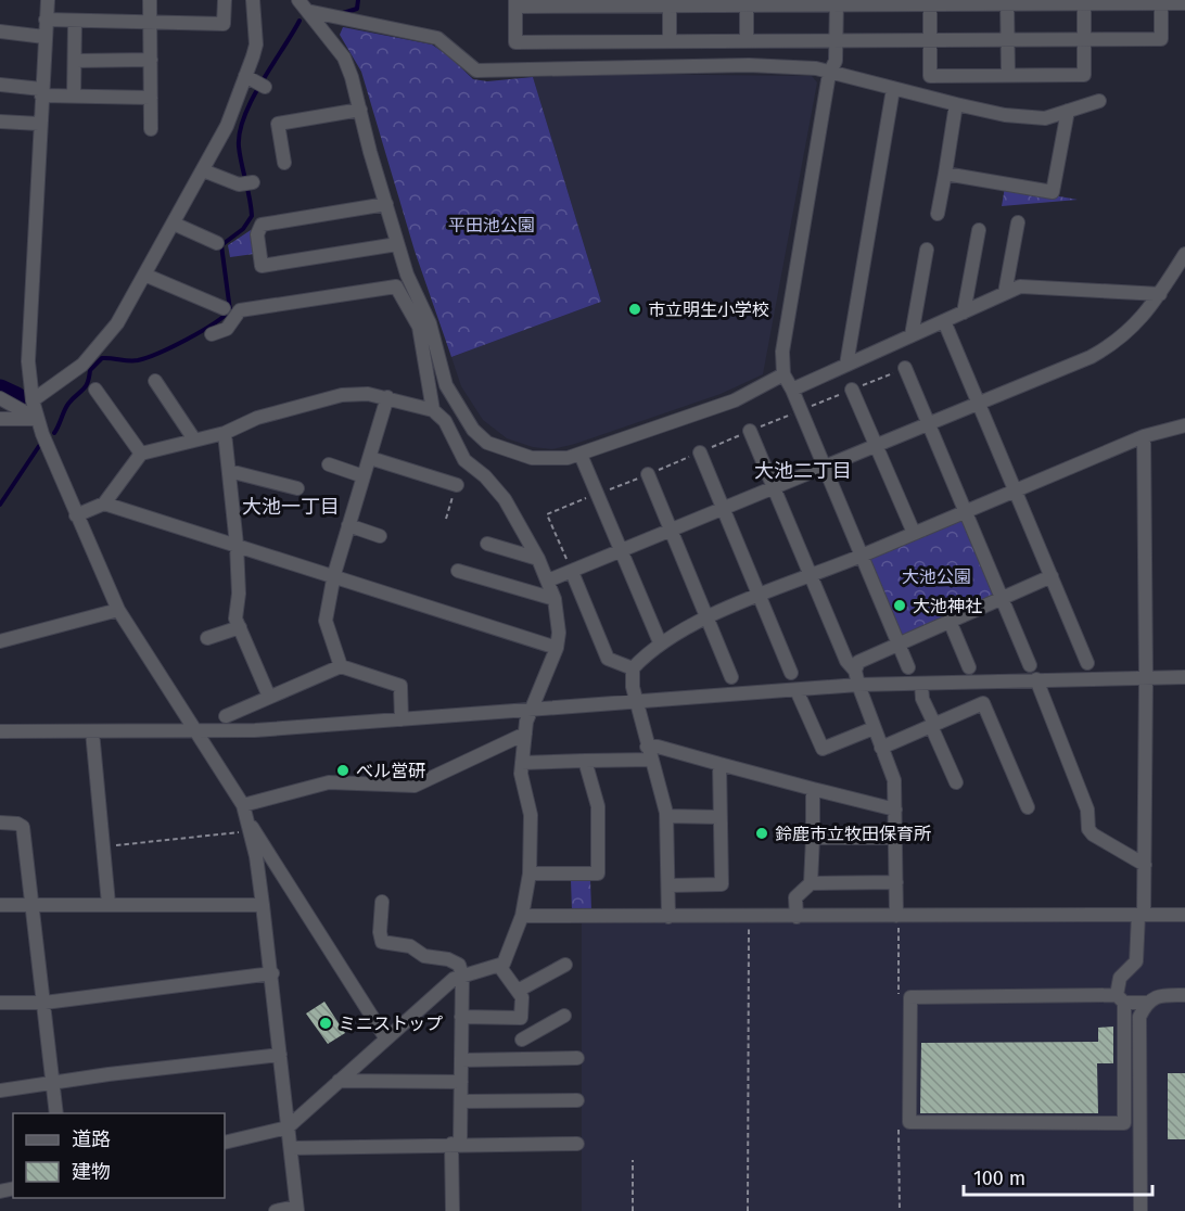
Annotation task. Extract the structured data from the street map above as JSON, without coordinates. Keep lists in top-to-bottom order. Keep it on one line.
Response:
{"districts":["大池二丁目","大池一丁目"],"parks":["平田池公園","大池公園"],"places":["市立明生小学校","大池神社","べル営研","鈴鹿市立牧田保育所","ミニストップ"],"legend":["道路","建物"],"scale_bar":"100 m"}
